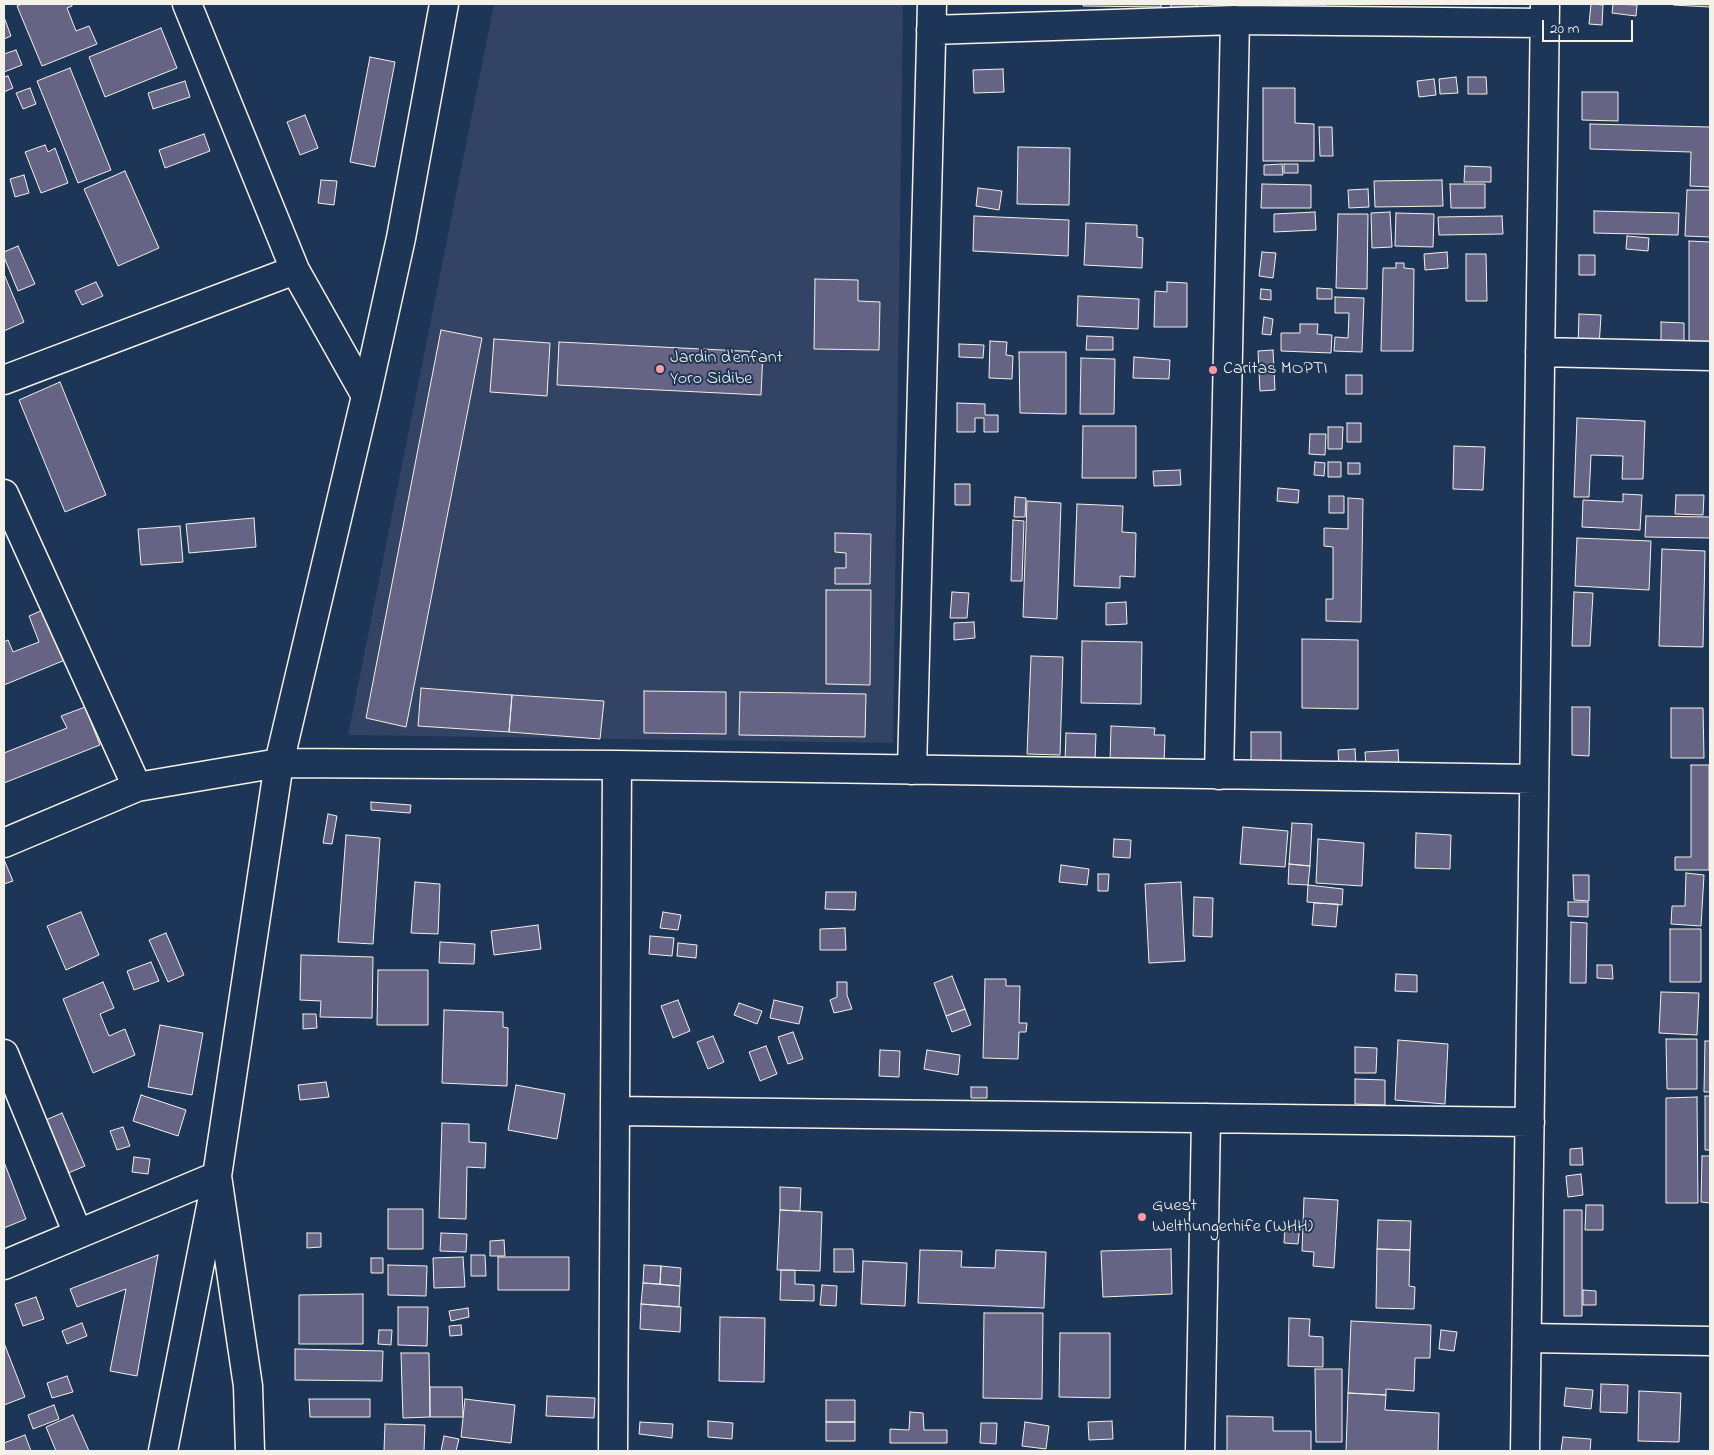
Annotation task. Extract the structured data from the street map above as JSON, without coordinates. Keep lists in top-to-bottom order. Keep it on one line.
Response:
{"places":["Jardin d'enfant Yoro Sidibe","Caritas MOPTI","Guest Welthungerhife (WHH)"],"scale_bar":"20 m"}
